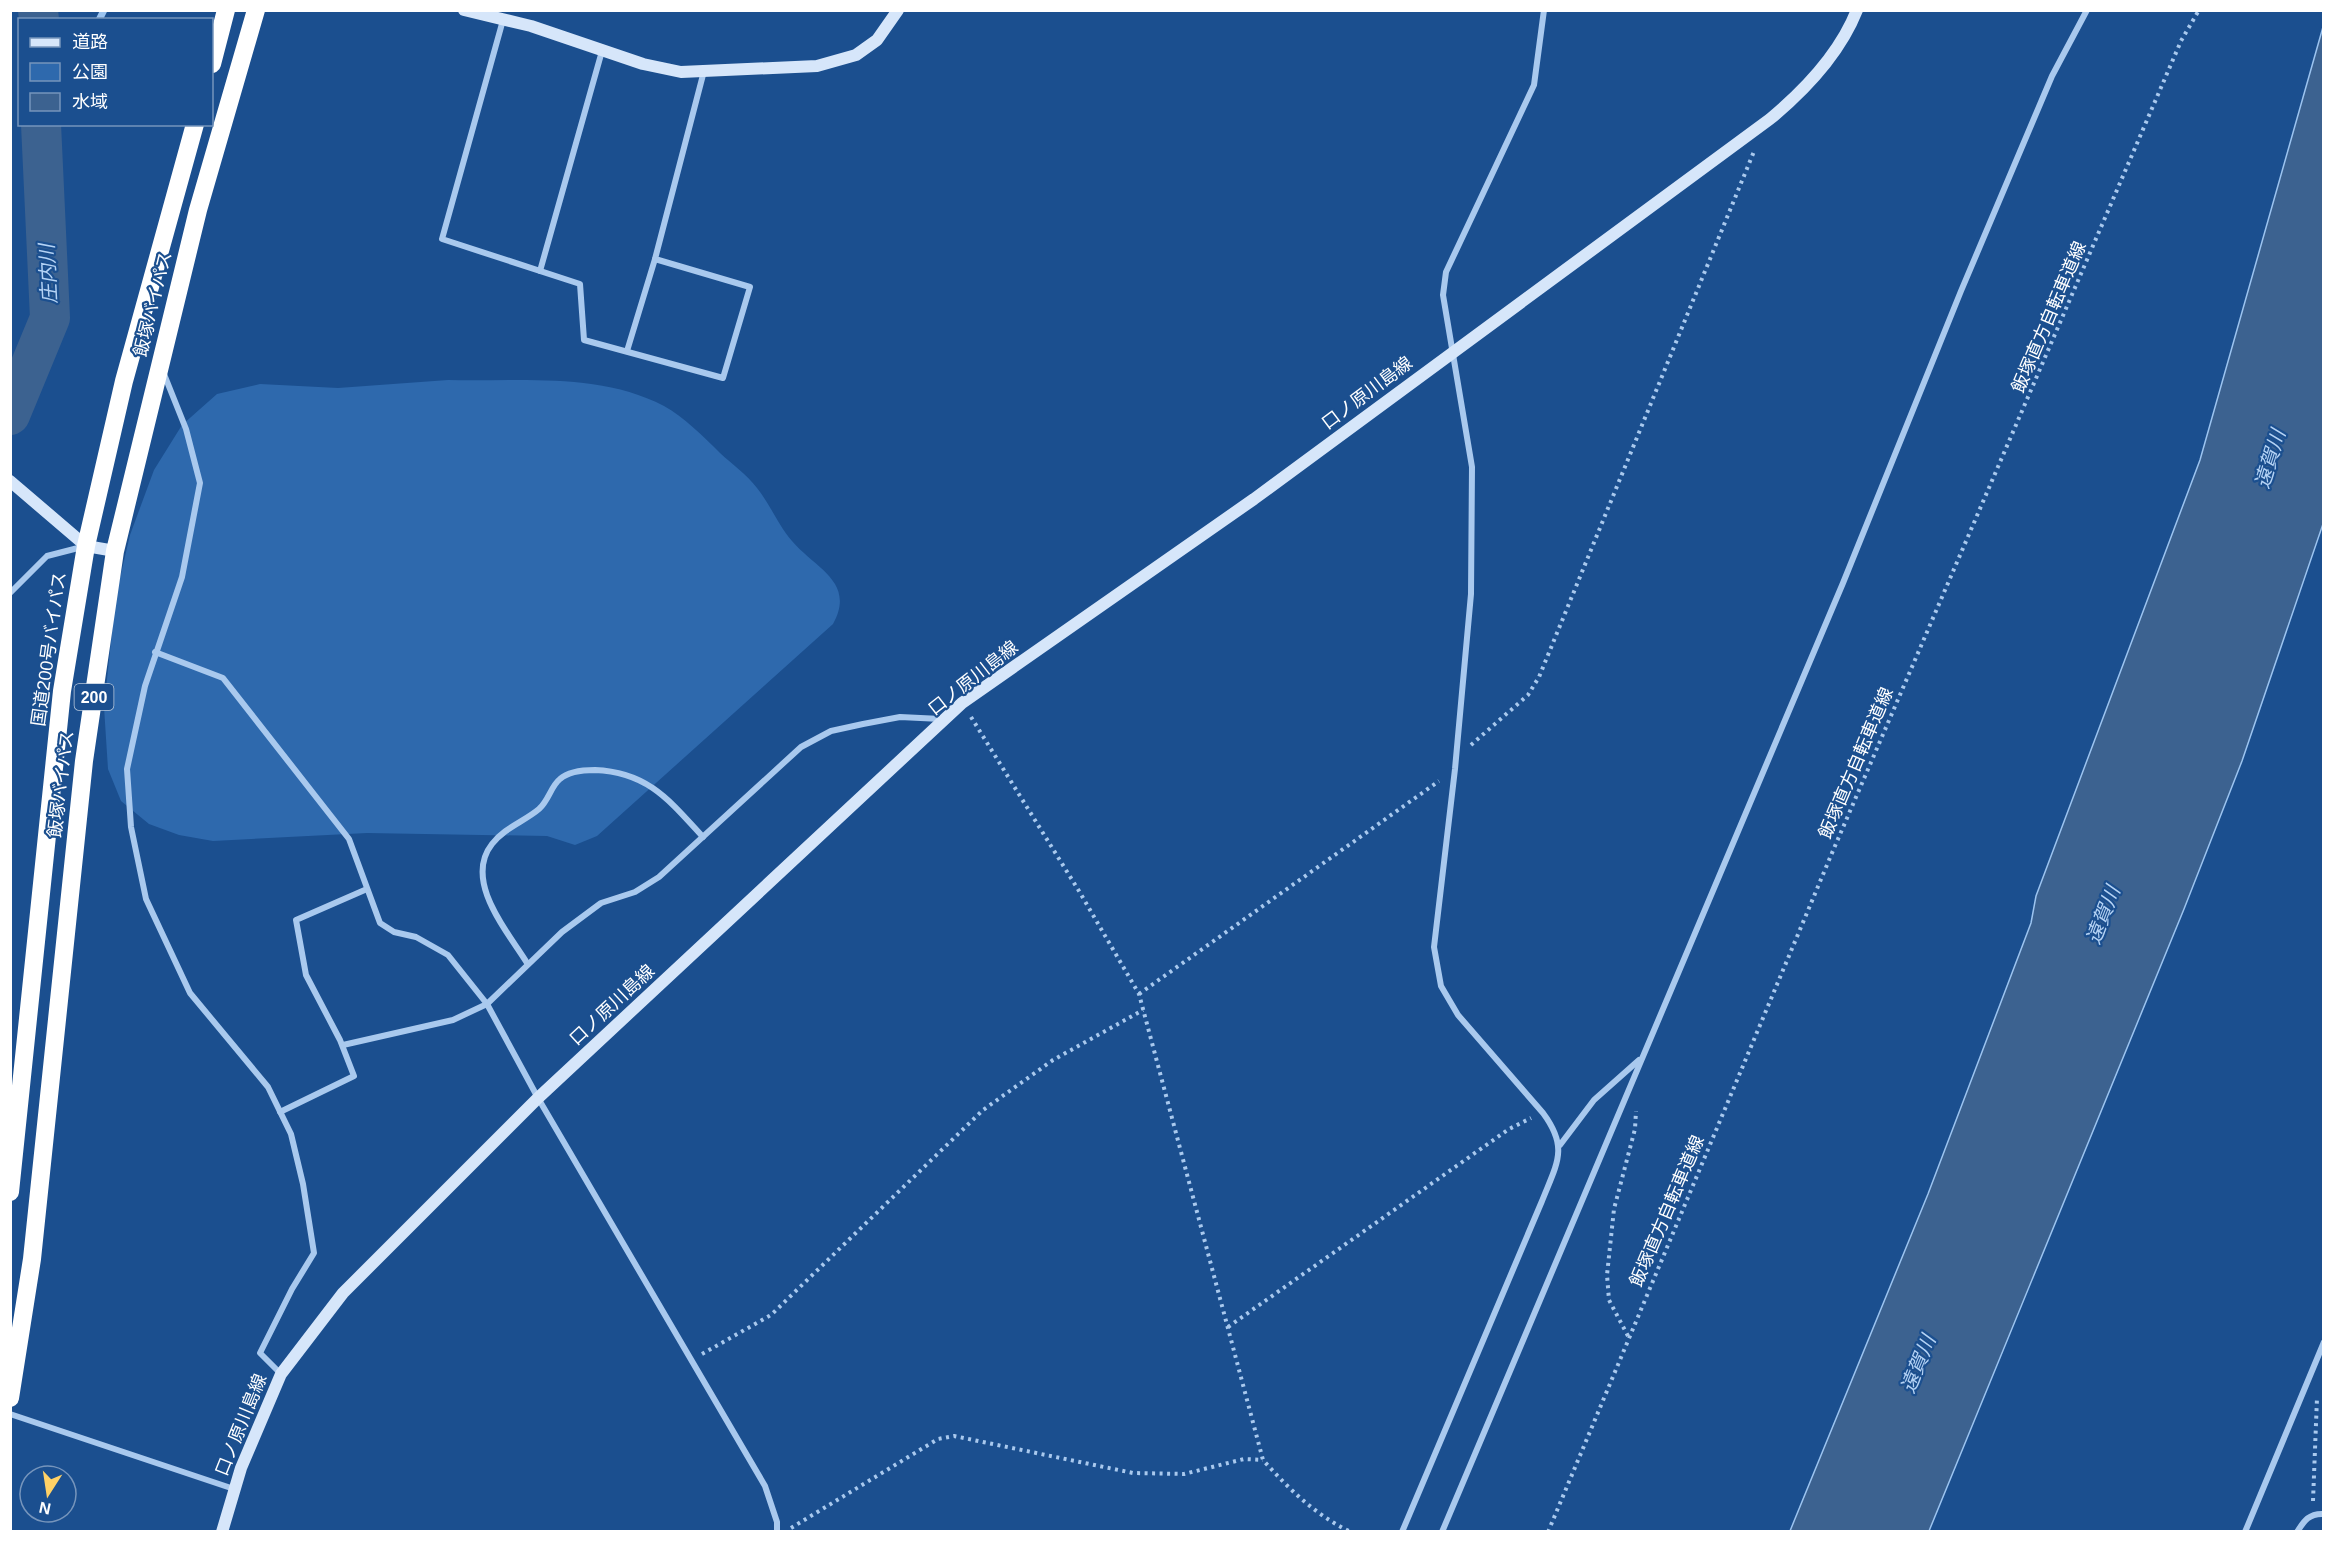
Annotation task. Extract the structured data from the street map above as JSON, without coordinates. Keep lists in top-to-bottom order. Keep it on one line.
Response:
{"streets":{"highway":["飯塚バイパス","国道200号バイパス","200"],"main road":["口ノ原川島線"],"path":["飯塚直方自転車道線"]},"water":["庄内川","遠賀川"],"legend":["道路","公園","水域"],"north":"bottom"}
